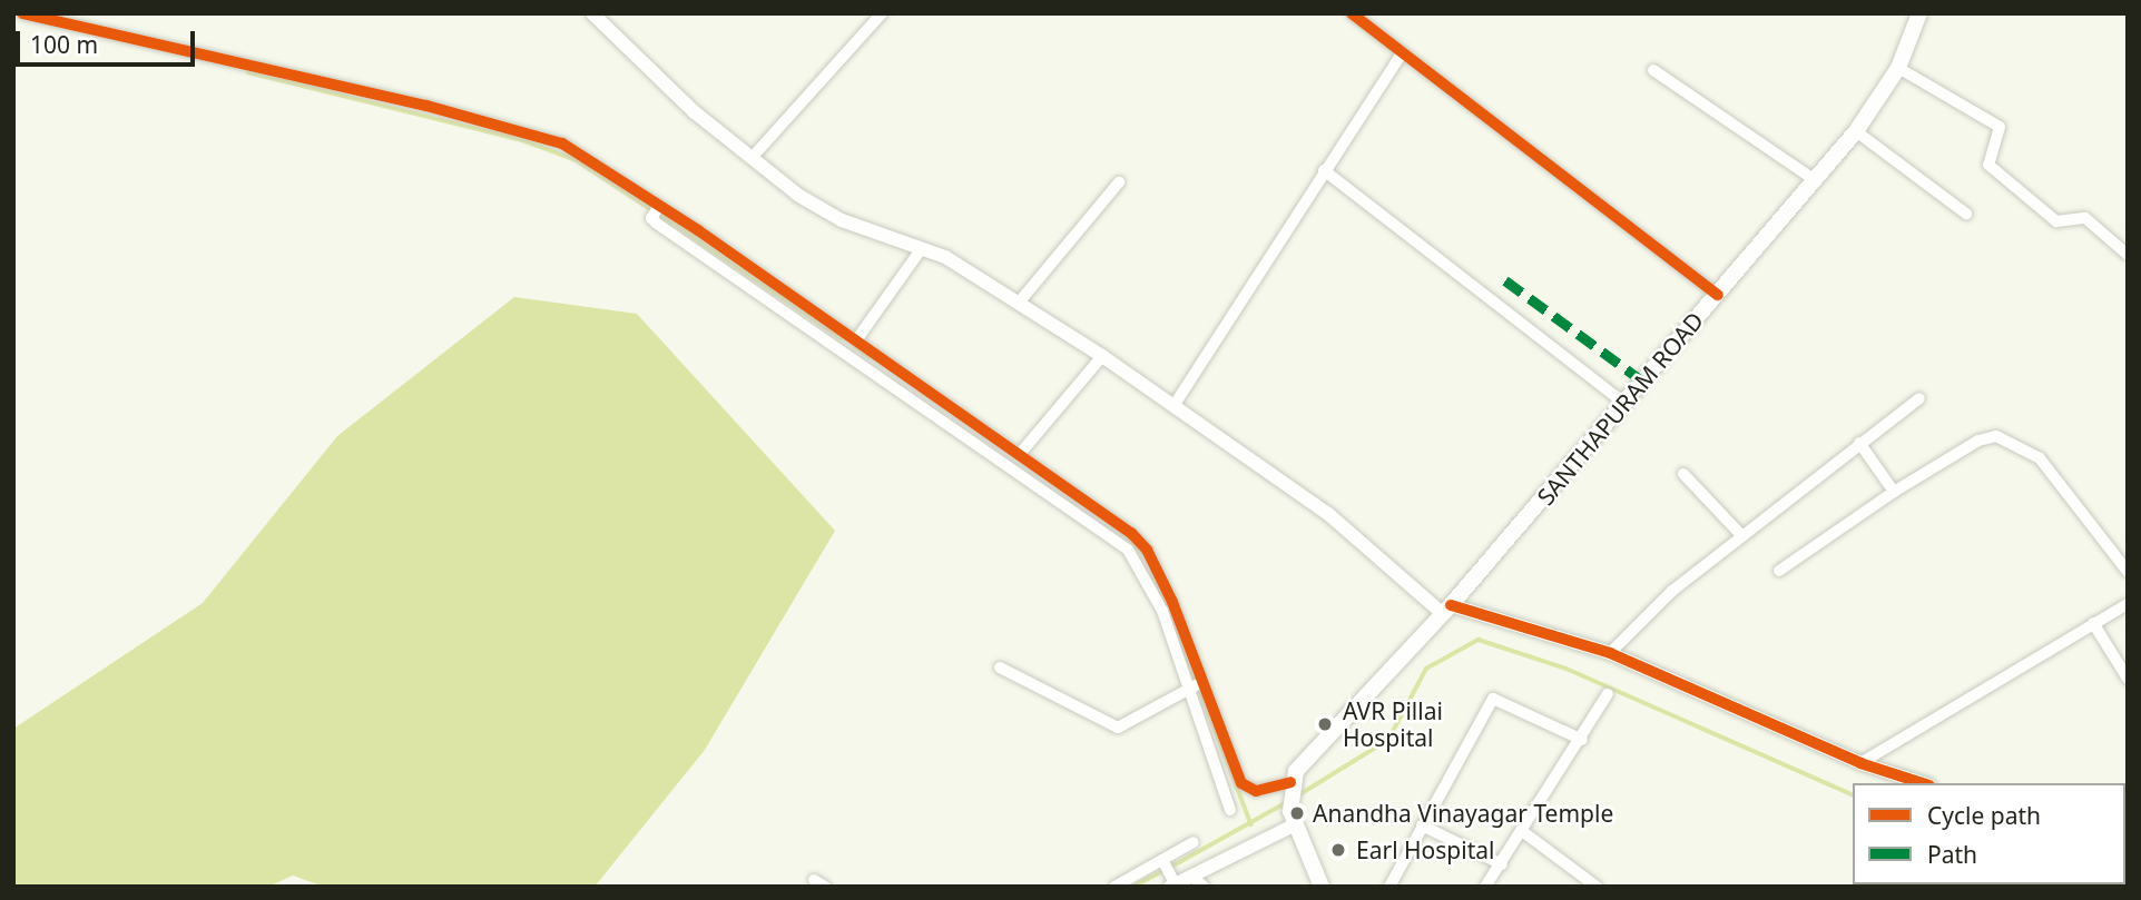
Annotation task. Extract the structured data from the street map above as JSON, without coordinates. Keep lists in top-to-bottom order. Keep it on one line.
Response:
{"streets":{"main road":["SANTHAPURAM ROAD"]},"places":["AVR Pillai Hospital","Anandha Vinayagar Temple","Earl Hospital"],"legend":["Cycle path","Path"],"scale_bar":"100 m"}
